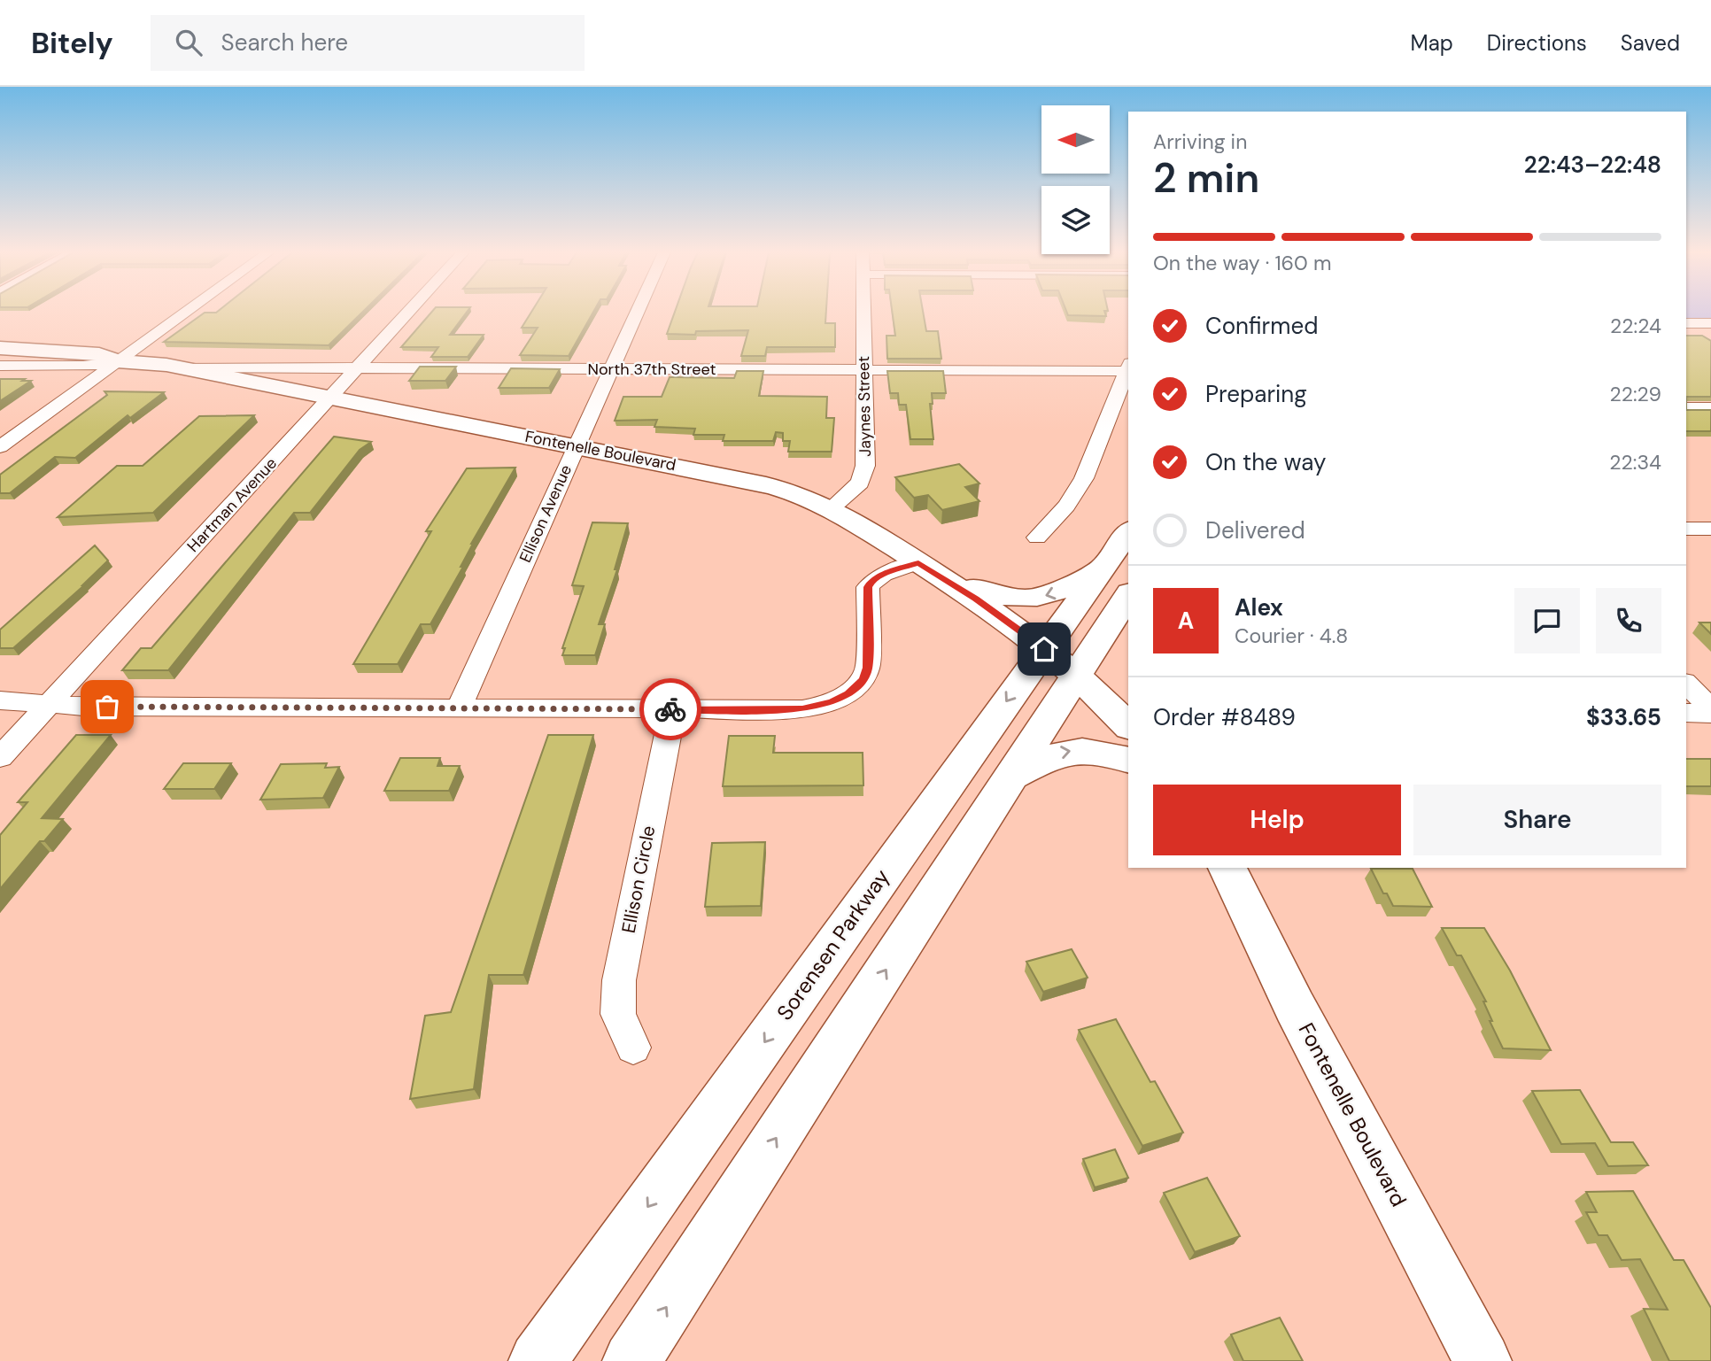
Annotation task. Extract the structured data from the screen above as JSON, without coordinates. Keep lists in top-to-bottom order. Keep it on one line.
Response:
{"streets":{"main road":["Fontenelle Boulevard","Sorensen Parkway"],"street":["North 37th Street","Jaynes Street","Hartman Avenue","Ellison Avenue","Ellison Circle"]},"crossings":[["North 37th Street","Jaynes Street"],["North 37th Street","Fontenelle Boulevard"],["North 37th Street","Hartman Avenue"],["North 37th Street","Ellison Avenue"],["Jaynes Street","Fontenelle Boulevard"],["Fontenelle Boulevard","Hartman Avenue"],["Fontenelle Boulevard","Ellison Avenue"],["Fontenelle Boulevard","Sorensen Parkway"]],"north":"left","page":{"header":"Bitely","search":"Search here","nav":["Map","Directions","Saved"],"heading":["2 min","Arriving in","22:43–22:48"],"panel":["Alex","Courier · 4.8","Order #8489","$33.65"],"bar":"On the way · 160 m","list":[["Confirmed","22:24"],["Preparing","22:29"],["On the way","22:34"],"Delivered"],"round":"A","buttons":["Help","Share"]}}
